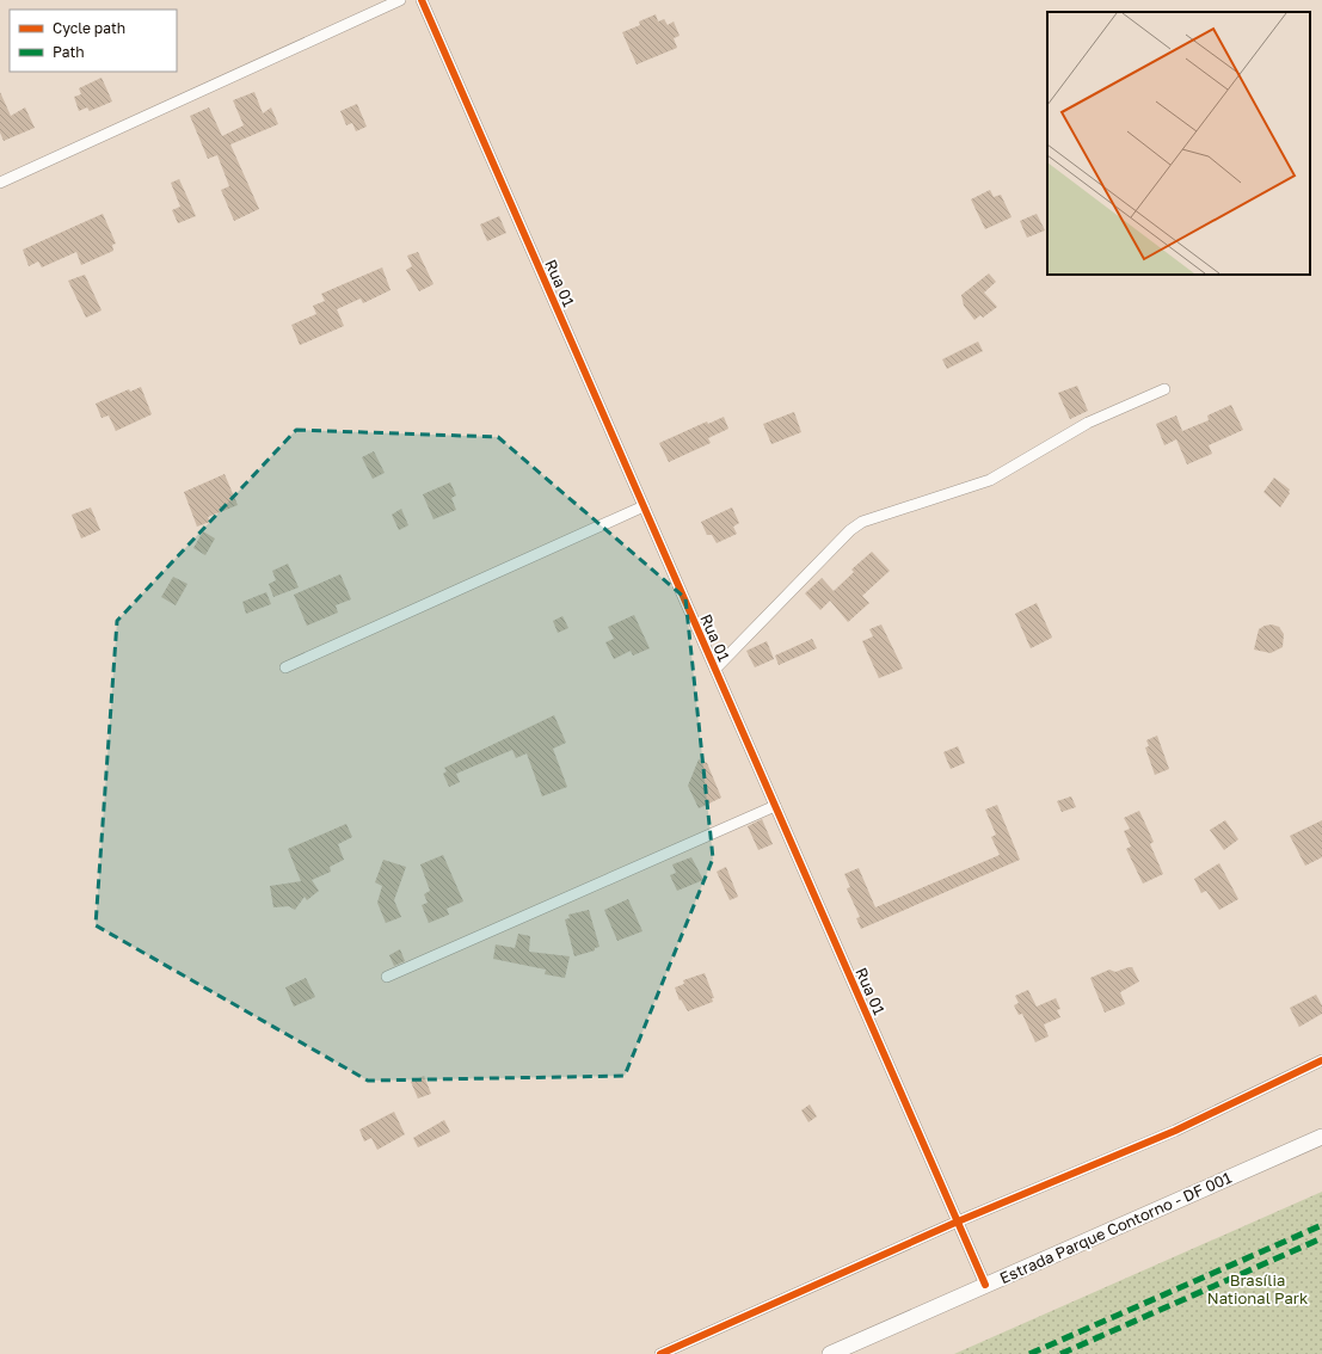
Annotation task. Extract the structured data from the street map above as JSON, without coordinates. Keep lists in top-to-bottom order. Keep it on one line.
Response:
{"streets":{"main road":["Estrada Parque Contorno - DF 001"],"street":["Rua 01"]},"crossings":[["Rua 01","Estrada Parque Contorno - DF 001"]],"parks":["Brasília National Park"],"legend":["Cycle path","Path"]}
